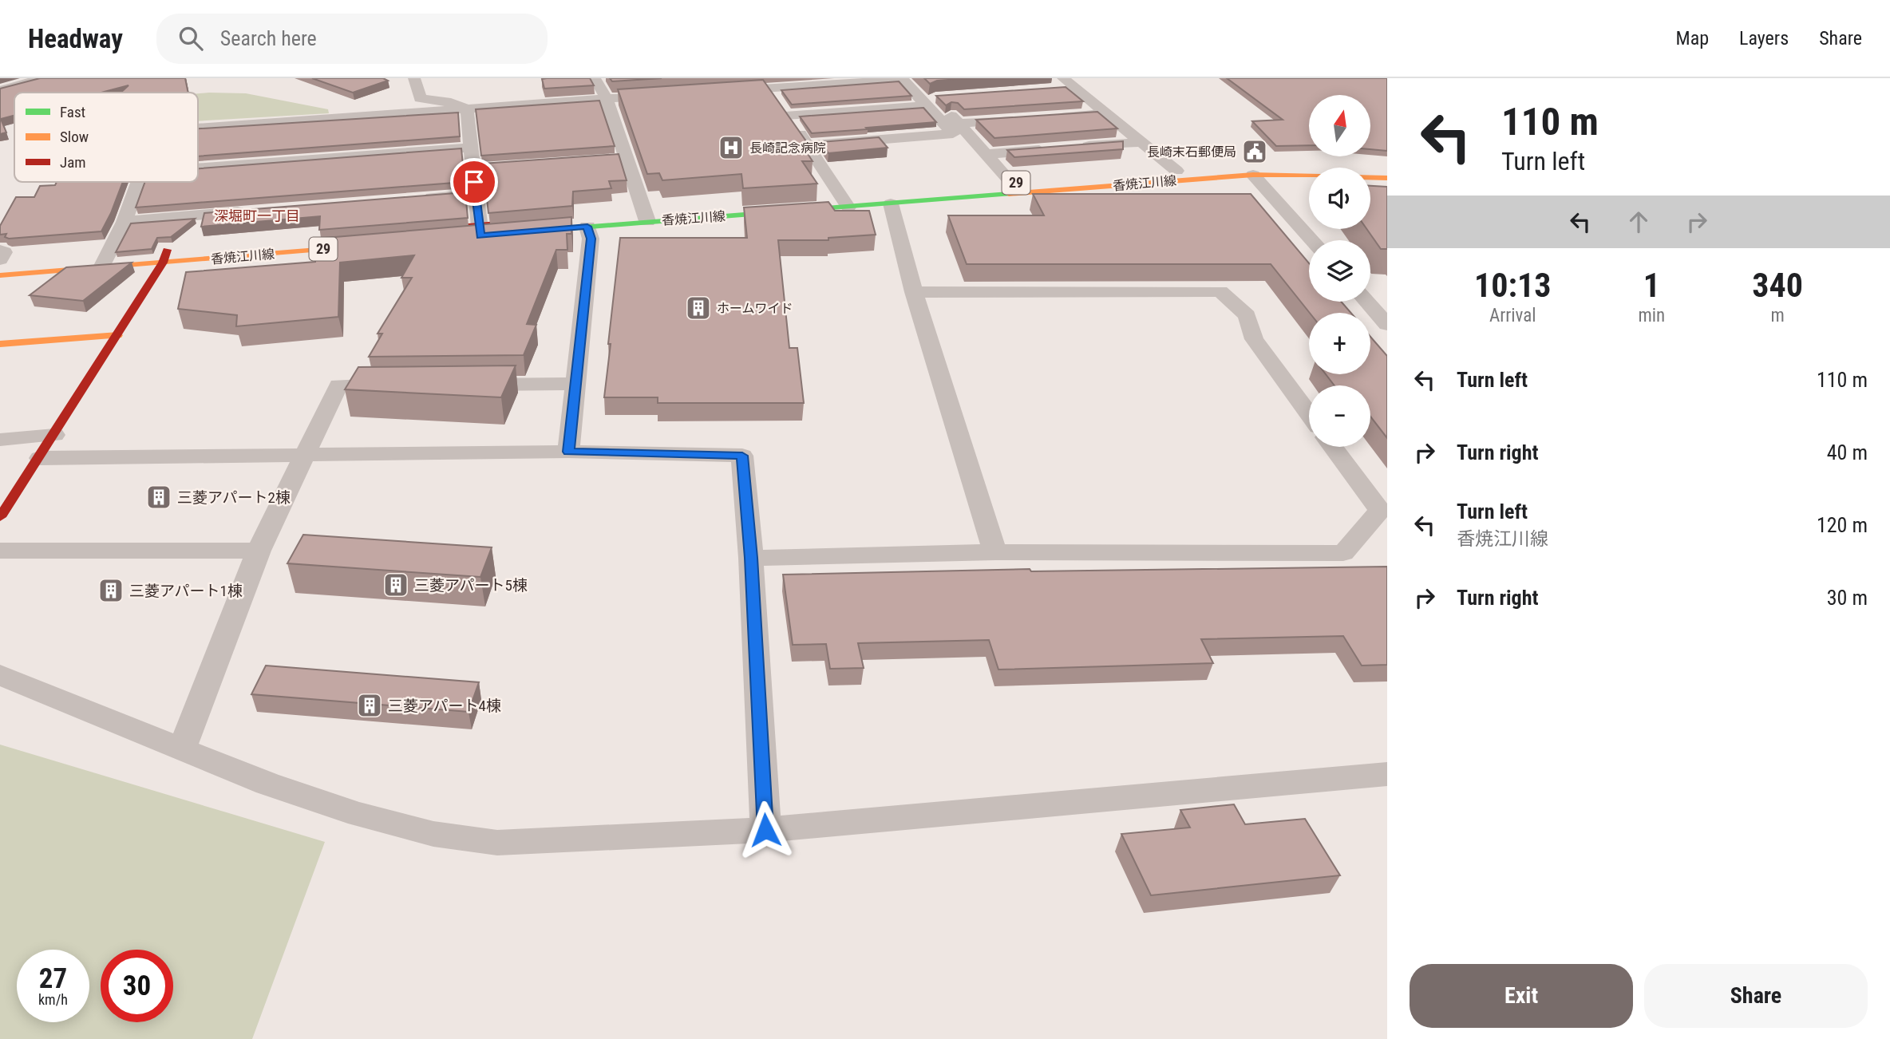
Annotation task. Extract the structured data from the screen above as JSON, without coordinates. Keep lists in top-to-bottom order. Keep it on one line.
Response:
{"streets":{"main road":["29","香焼江川線"]},"districts":["深堀町一丁目"],"places":{"hospital":["長崎記念病院"],"public building":["長崎末石郵便局"],"building":["ホームワイド","三菱アパート2棟","三菱アパート5棟","三菱アパート1棟","三菱アパート4棟"]},"legend":["Fast","Slow","Jam"],"north":"top","page":{"header":"Headway","search":"Search here","nav":["Map","Layers","Share"],"turn":["110 m","Turn left"],"map_buttons":["+","−"],"eta":["10:13","Arrival","1","min","340","m"],"list":[{"name":"Turn left","value":"110 m"},{"name":"Turn right","value":"40 m"},{"name":"Turn left","note":"香焼江川線","value":"120 m"},{"name":"Turn right","value":"30 m"}],"speed":"27 km/h","limit":"30","buttons":["Exit","Share"]}}
